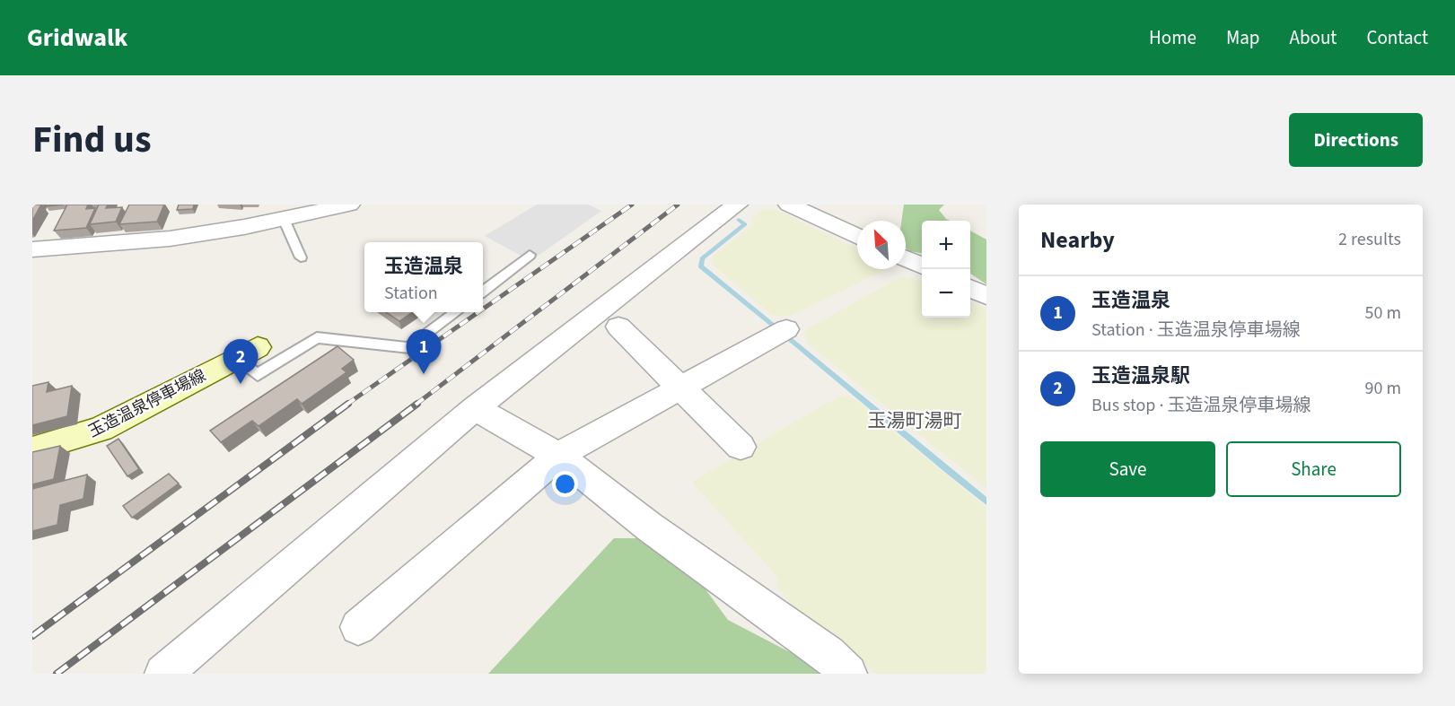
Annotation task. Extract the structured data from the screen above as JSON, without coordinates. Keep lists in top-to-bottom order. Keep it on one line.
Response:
{"streets":{"main road":["玉造温泉停車場線"]},"districts":["玉湯町湯町"],"north":"top left","page":{"header":"Gridwalk","nav":["Home","Map","About","Contact"],"title":"Find us","buttons":["Directions",["Save","Share"]],"heading":["Nearby","2 results"],"map_buttons":["+","−"],"popup":["玉造温泉","Station"],"list":[{"mark":"1","name":"玉造温泉","note":"Station · 玉造温泉停車場線","value":"50 m"},{"mark":"2","name":"玉造温泉駅","note":"Bus stop · 玉造温泉停車場線","value":"90 m"}],"pins":["1","2"]}}
